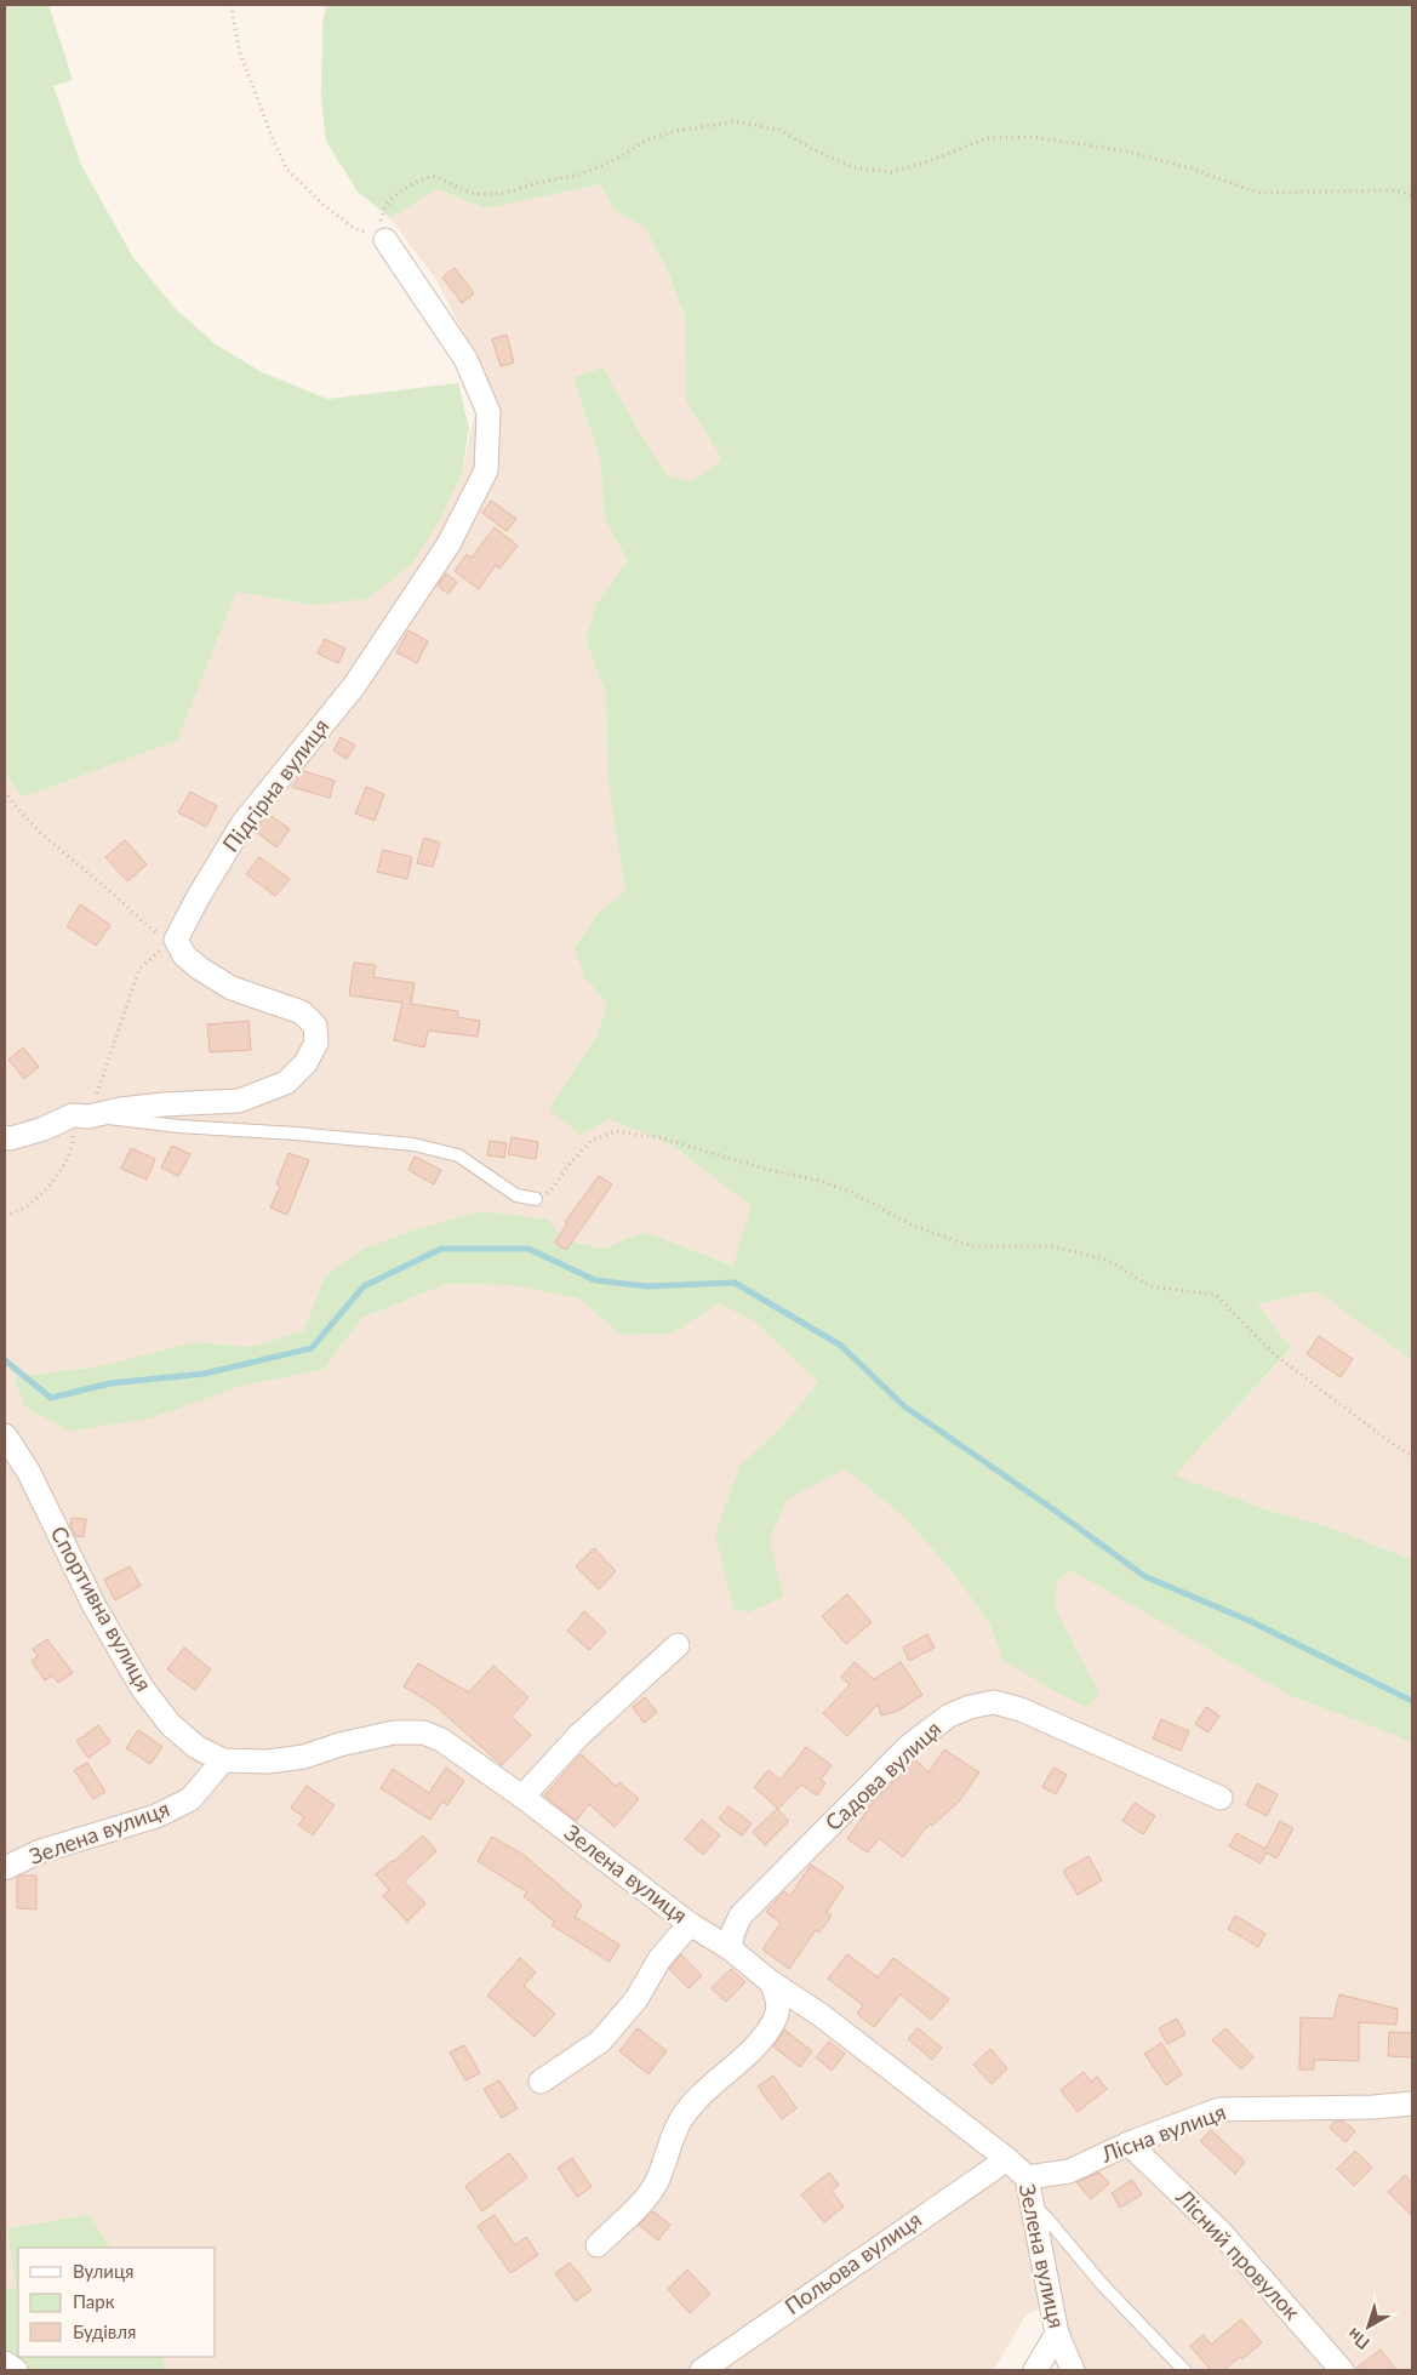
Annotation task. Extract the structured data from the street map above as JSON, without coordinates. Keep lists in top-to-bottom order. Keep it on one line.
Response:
{"streets":{"street":["Підгірна вулиця","Спортивна вулиця","Садова вулиця","Зелена вулиця","Лісна вулиця","Лісний провулок","Польова вулиця"]},"crossings":[["Спортивна вулиця","Зелена вулиця"],["Садова вулиця","Зелена вулиця"],["Зелена вулиця","Лісна вулиця"],["Зелена вулиця","Польова вулиця"],["Лісна вулиця","Лісний провулок"]],"legend":["Вулиця","Парк","Будівля"],"north":"bottom left"}
